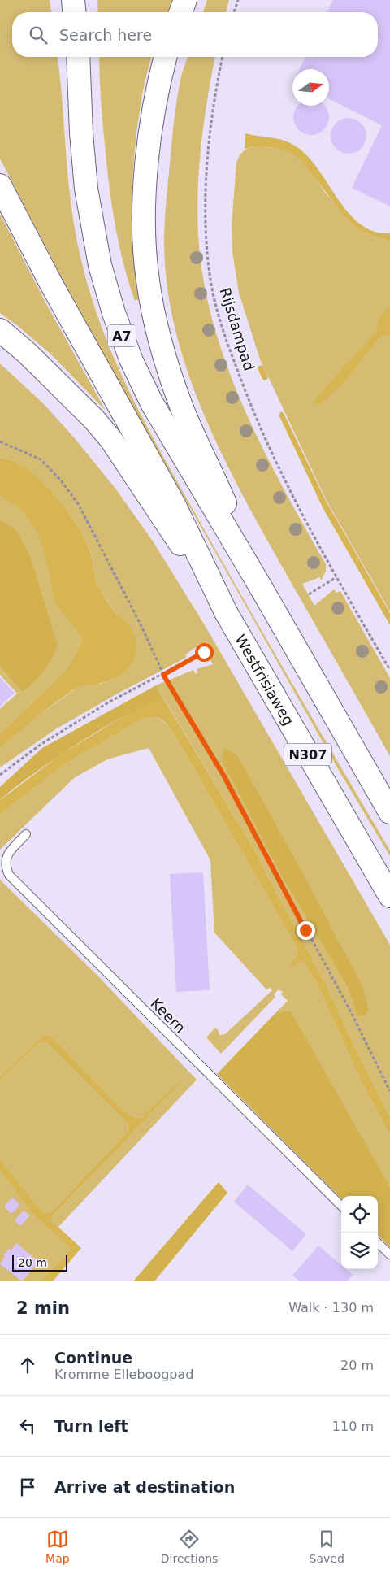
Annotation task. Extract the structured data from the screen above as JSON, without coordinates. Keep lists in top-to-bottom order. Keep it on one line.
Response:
{"streets":{"highway":["A7","Westfrisiaweg","N307"],"lane":["Keern"],"path":["Rijsdampad"]},"crossings":[["A7","Westfrisiaweg"],["A7","N307"]],"scale_bar":"20 m","north":"right","page":{"search":"Search here","scale":"20 m","heading":["2 min","Walk · 130 m"],"list":[["Continue","Kromme Elleboogpad","20 m"],["Turn left","110 m"],"Arrive at destination"],"nav":["Map","Directions","Saved"]}}
